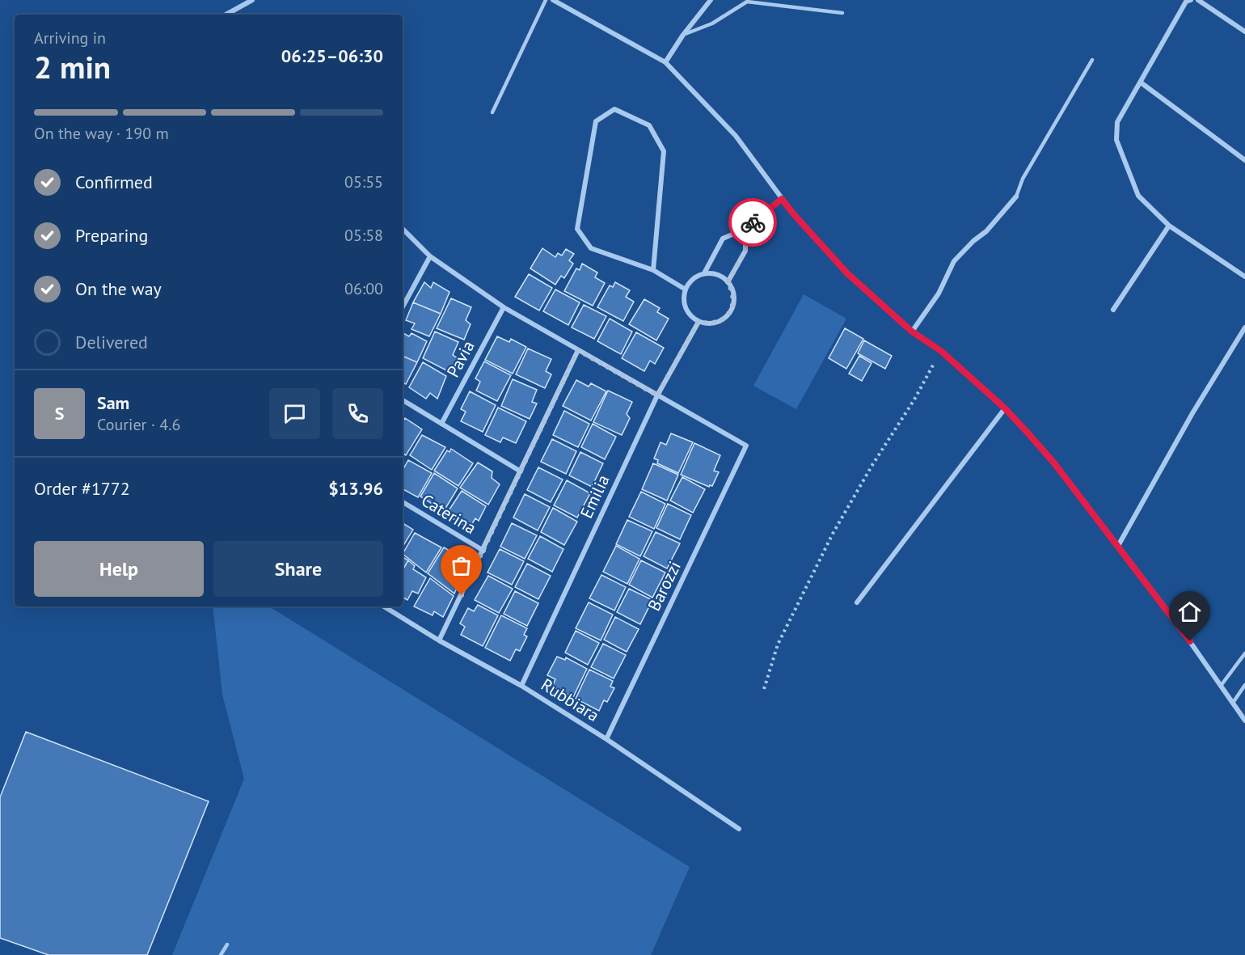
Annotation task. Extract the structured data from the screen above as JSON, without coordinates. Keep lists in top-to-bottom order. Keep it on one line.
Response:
{"streets":{"street":["Pavia","Emilia","Caterina","Barozzi","Rubbiara"]},"crossings":[["Emilia","Barozzi"],["Emilia","Rubbiara"],["Barozzi","Rubbiara"]],"page":{"heading":["2 min","Arriving in","06:25–06:30"],"panel":["Sam","Courier · 4.6","Order #1772","$13.96"],"bar":"On the way · 190 m","list":[["Confirmed","05:55"],["Preparing","05:58"],["On the way","06:00"],"Delivered"],"round":"S","buttons":["Help","Share"]}}
